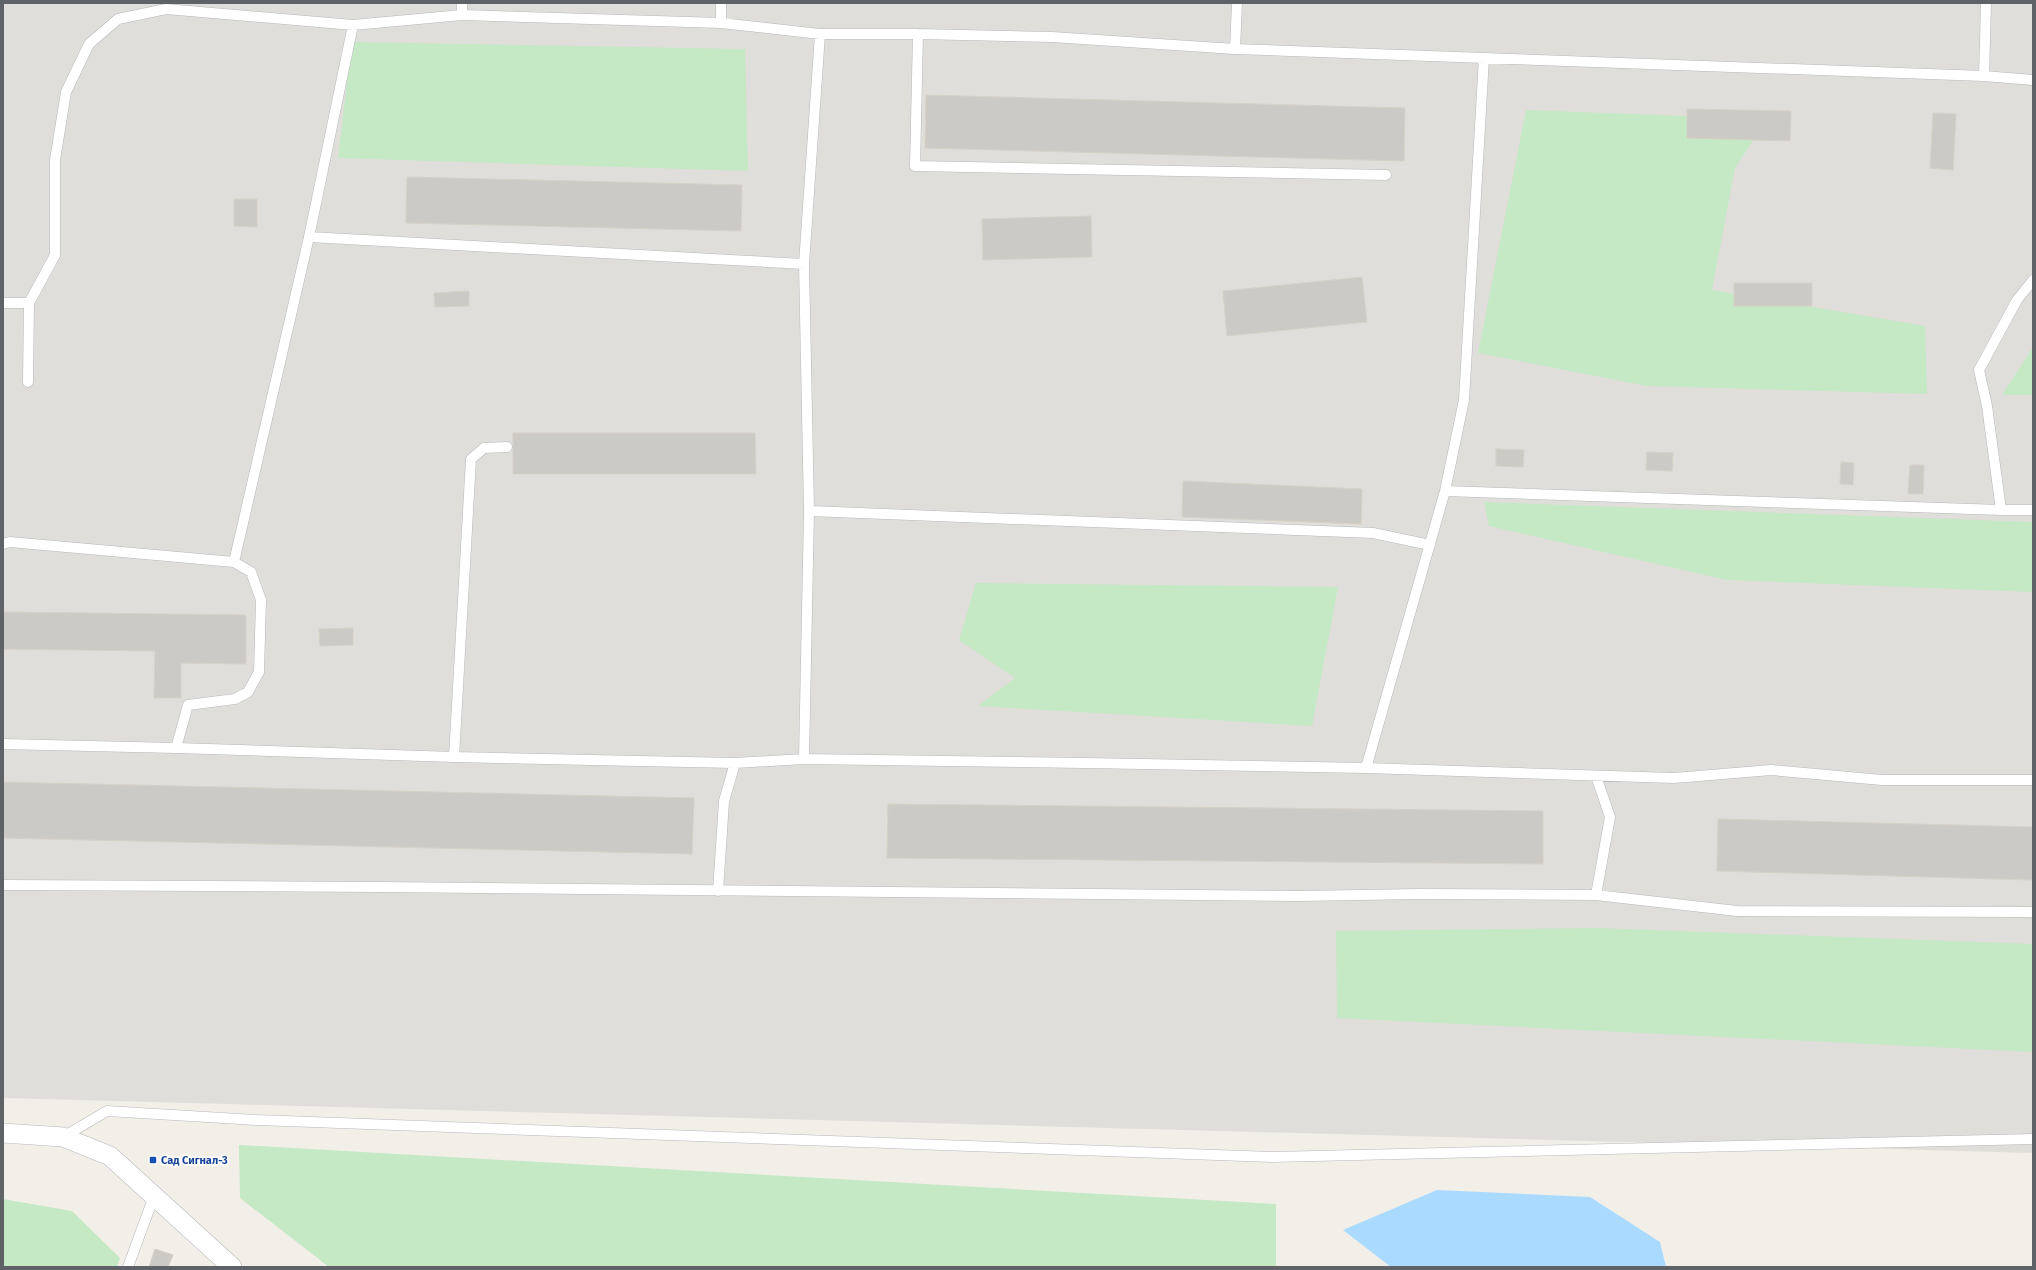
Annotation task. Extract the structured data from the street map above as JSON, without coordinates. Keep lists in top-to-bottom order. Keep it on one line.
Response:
{"places":{"transit":["Сад Сигнал-3"]}}
